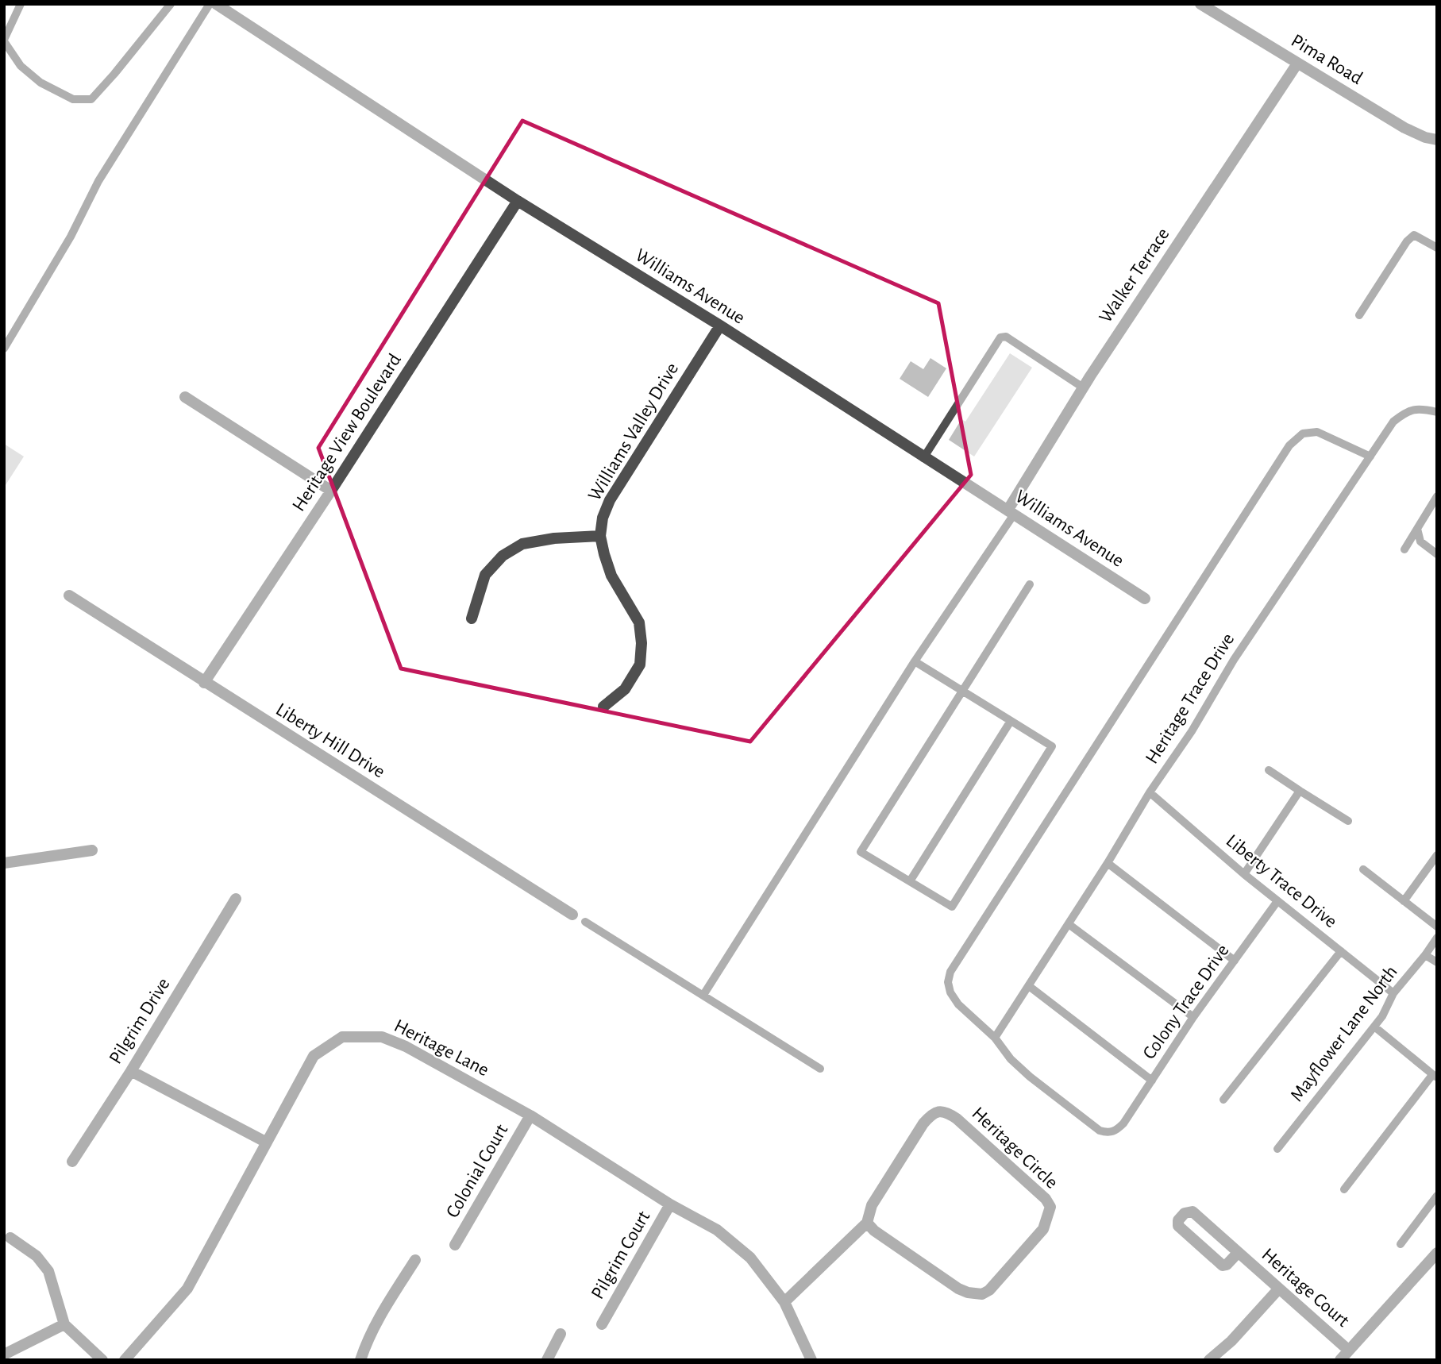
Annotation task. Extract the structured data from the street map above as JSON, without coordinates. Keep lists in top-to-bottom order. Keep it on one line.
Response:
{"streets":{"street":["Pima Road","Walker Terrace","Williams Avenue","Williams Valley Drive","Heritage View Boulevard","Liberty Hill Drive","Pilgrim Drive","Heritage Lane","Heritage Circle","Colonial Court","Pilgrim Court","Heritage Court"],"lane":["Heritage Trace Drive","Liberty Trace Drive","Colony Trace Drive","Mayflower Lane North"]},"crossings":[["Pima Road","Walker Terrace"],["Walker Terrace","Williams Avenue"],["Williams Avenue","Williams Valley Drive"],["Williams Avenue","Heritage View Boulevard"],["Heritage View Boulevard","Liberty Hill Drive"],["Heritage Trace Drive","Liberty Trace Drive"],["Heritage Trace Drive","Colony Trace Drive"],["Liberty Trace Drive","Colony Trace Drive"],["Liberty Trace Drive","Mayflower Lane North"],["Heritage Lane","Heritage Circle"],["Heritage Lane","Colonial Court"],["Heritage Lane","Pilgrim Court"]]}
